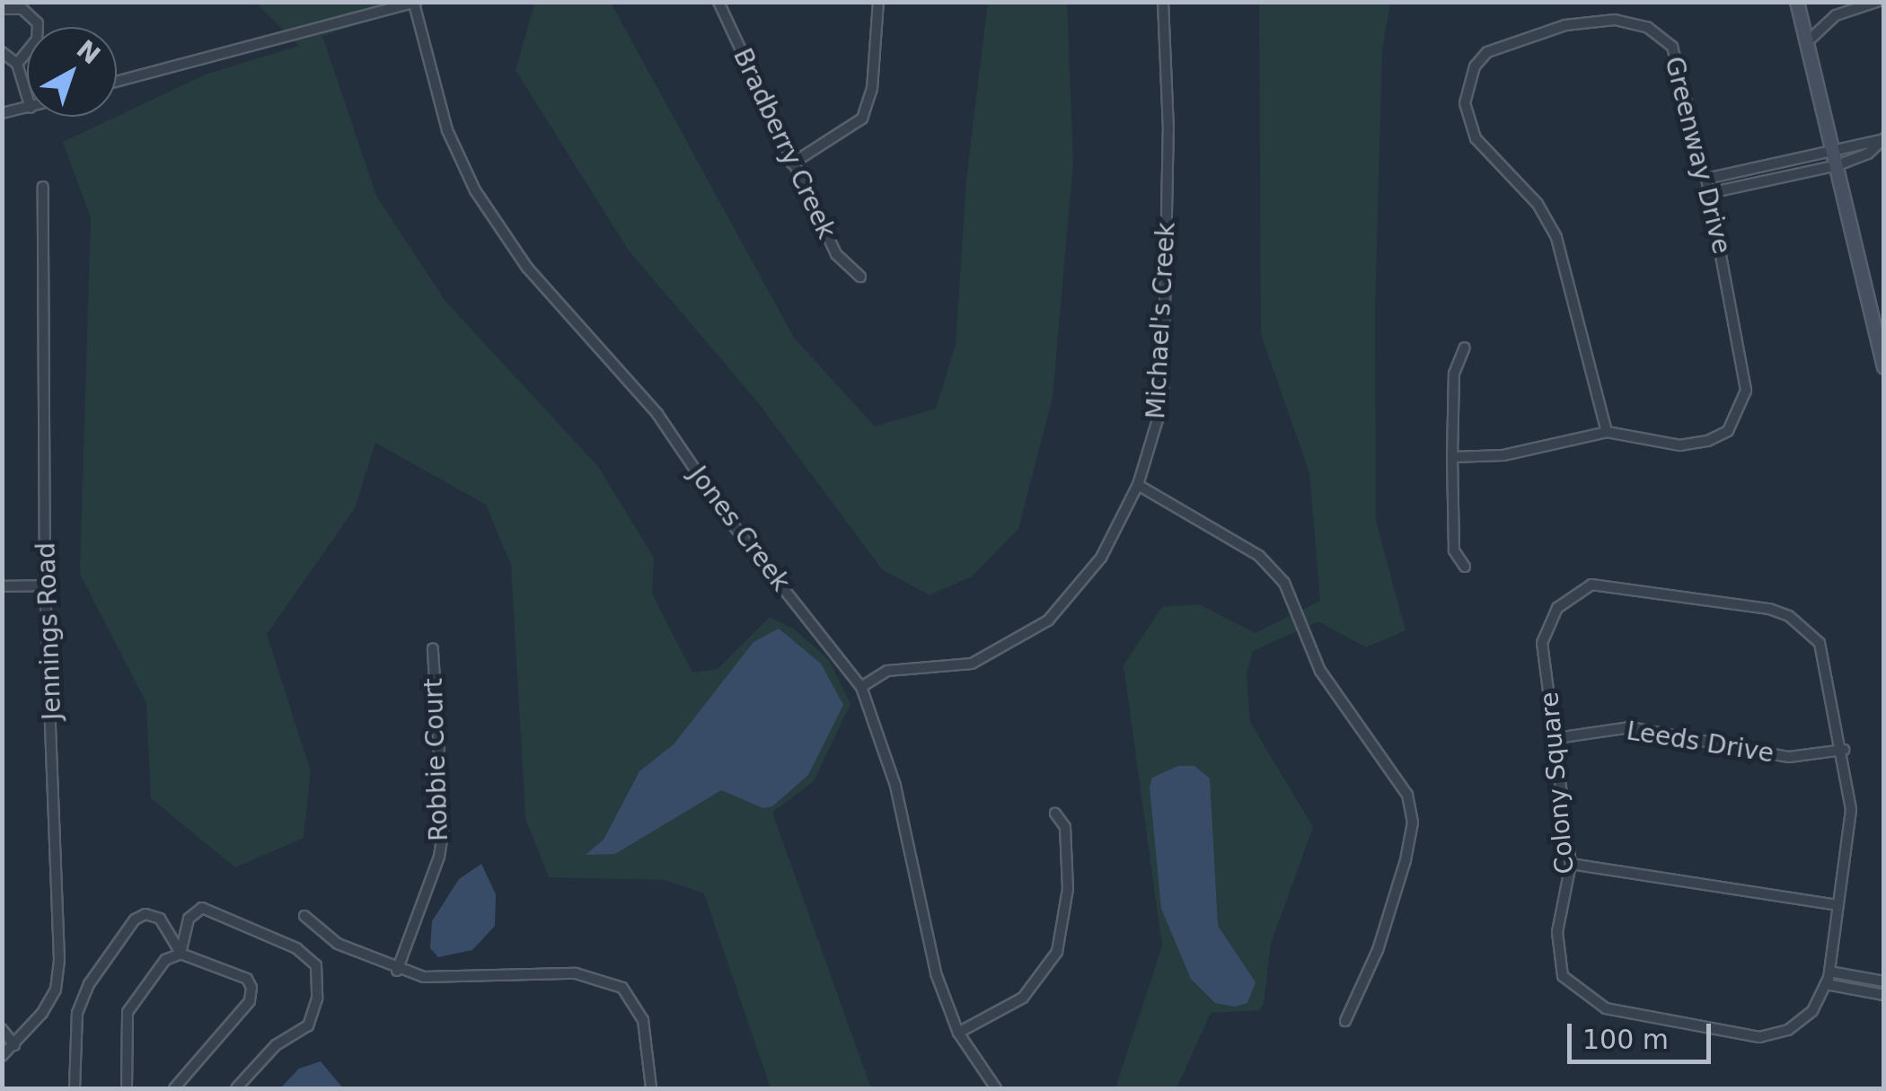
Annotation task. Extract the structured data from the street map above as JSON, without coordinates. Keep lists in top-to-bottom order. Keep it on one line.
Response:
{"streets":{"street":["Bradberry Creek","Greenway Drive","Michael's Creek","Jones Creek","Jennings Road","Leeds Drive","Robbie Court","Colony Square"]},"crossings":[["Michael's Creek","Jones Creek"],["Leeds Drive","Colony Square"]],"scale_bar":"100 m","north":"top right"}
